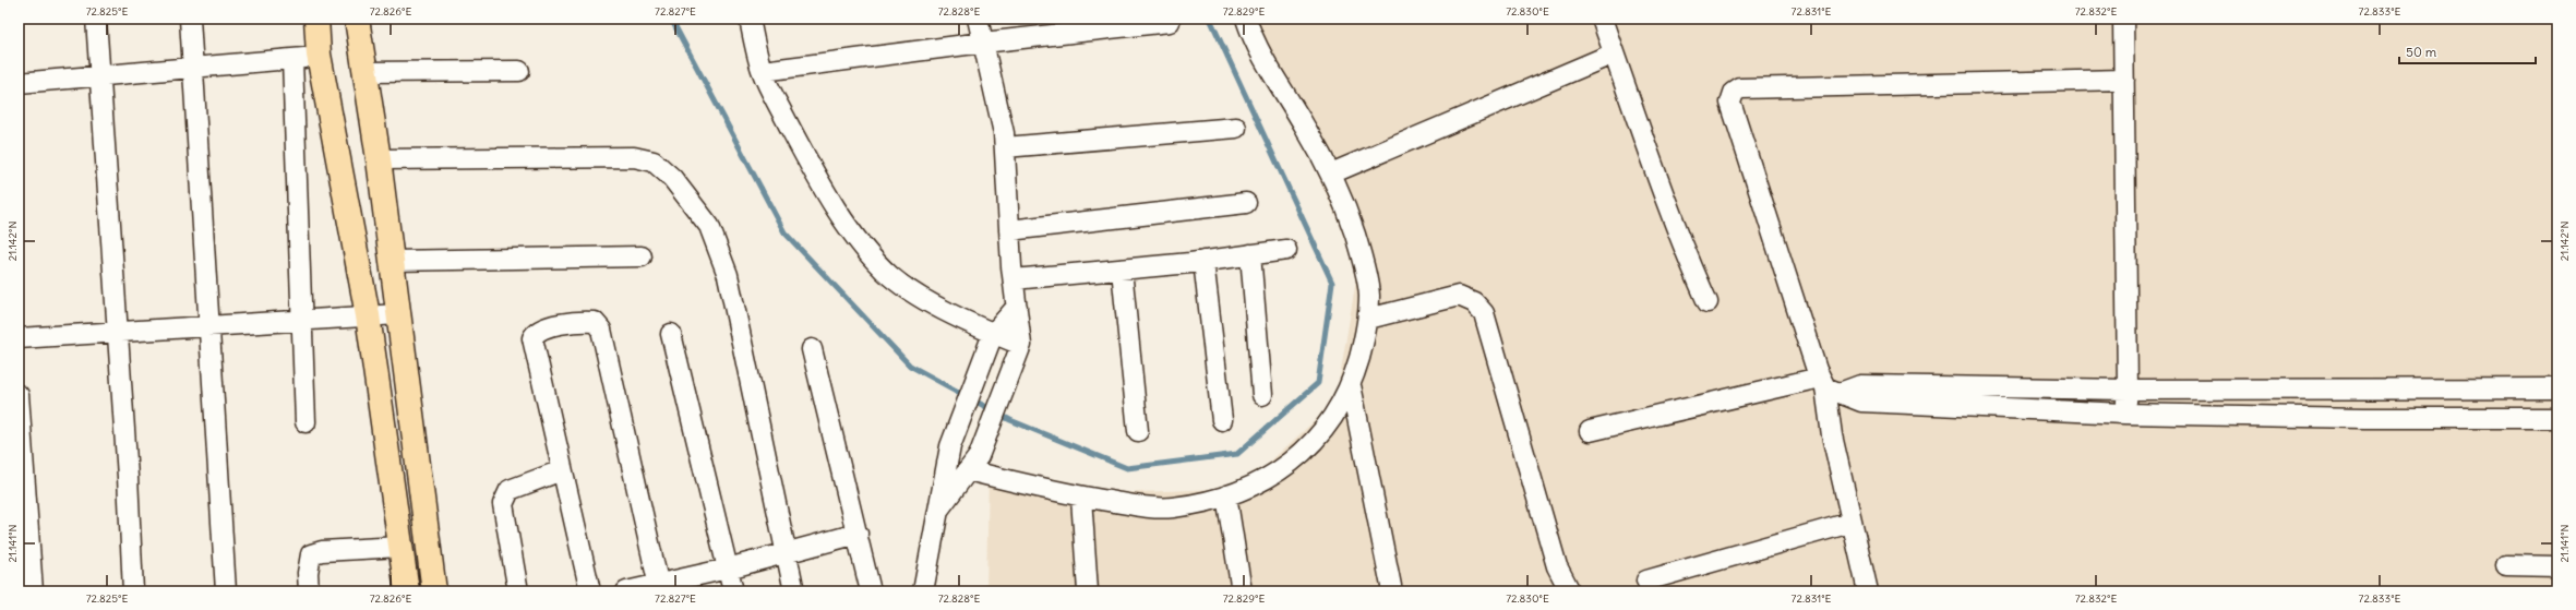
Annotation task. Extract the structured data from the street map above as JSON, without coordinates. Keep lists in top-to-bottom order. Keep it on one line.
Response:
{"scale_bar":"50 m","coordinates":["72.825°E","72.826°E","72.827°E","72.828°E","72.829°E","72.830°E","72.831°E","72.832°E","72.833°E","21.142°N","21.141°N"]}
